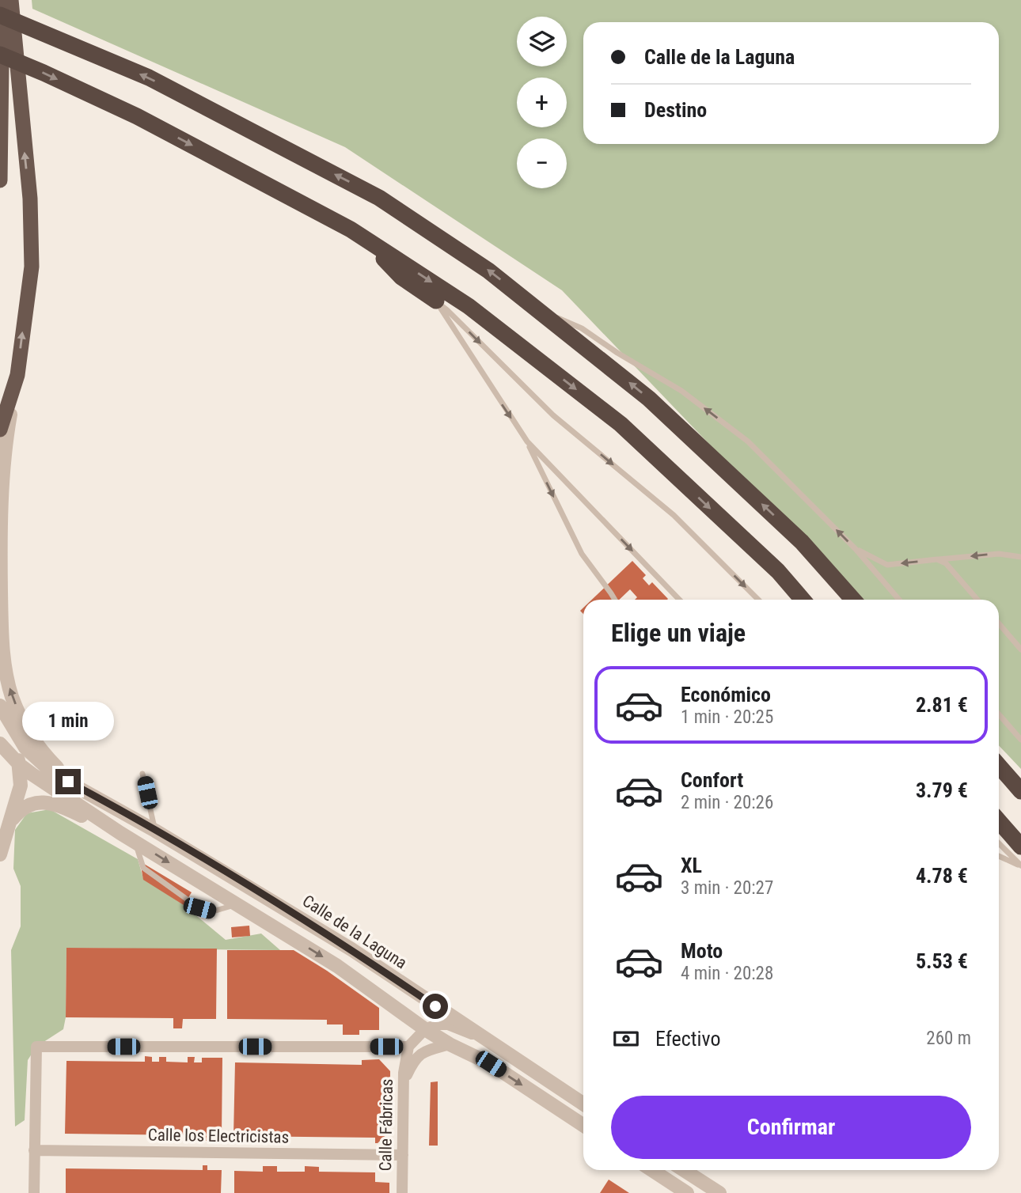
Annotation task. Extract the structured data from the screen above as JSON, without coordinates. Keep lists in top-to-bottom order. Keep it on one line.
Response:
{"streets":{"street":["Calle de la Laguna","Calle Fábricas","Calle los Electricistas"]},"crossings":[["Calle Fábricas","Calle los Electricistas"]],"page":{"map_buttons":["+","−"],"banner":["Calle de la Laguna","Destino"],"heading":"Elige un viaje","list":[{"name":"Económico","note":"1 min · 20:25","value":"2.81 €"},{"name":"Confort","note":"2 min · 20:26","value":"3.79 €"},{"name":"XL","note":"3 min · 20:27","value":"4.78 €"},{"name":"Moto","note":"4 min · 20:28","value":"5.53 €"}],"bubble":"1 min","pay":["Efectivo","260 m"],"buttons":"Confirmar"}}
